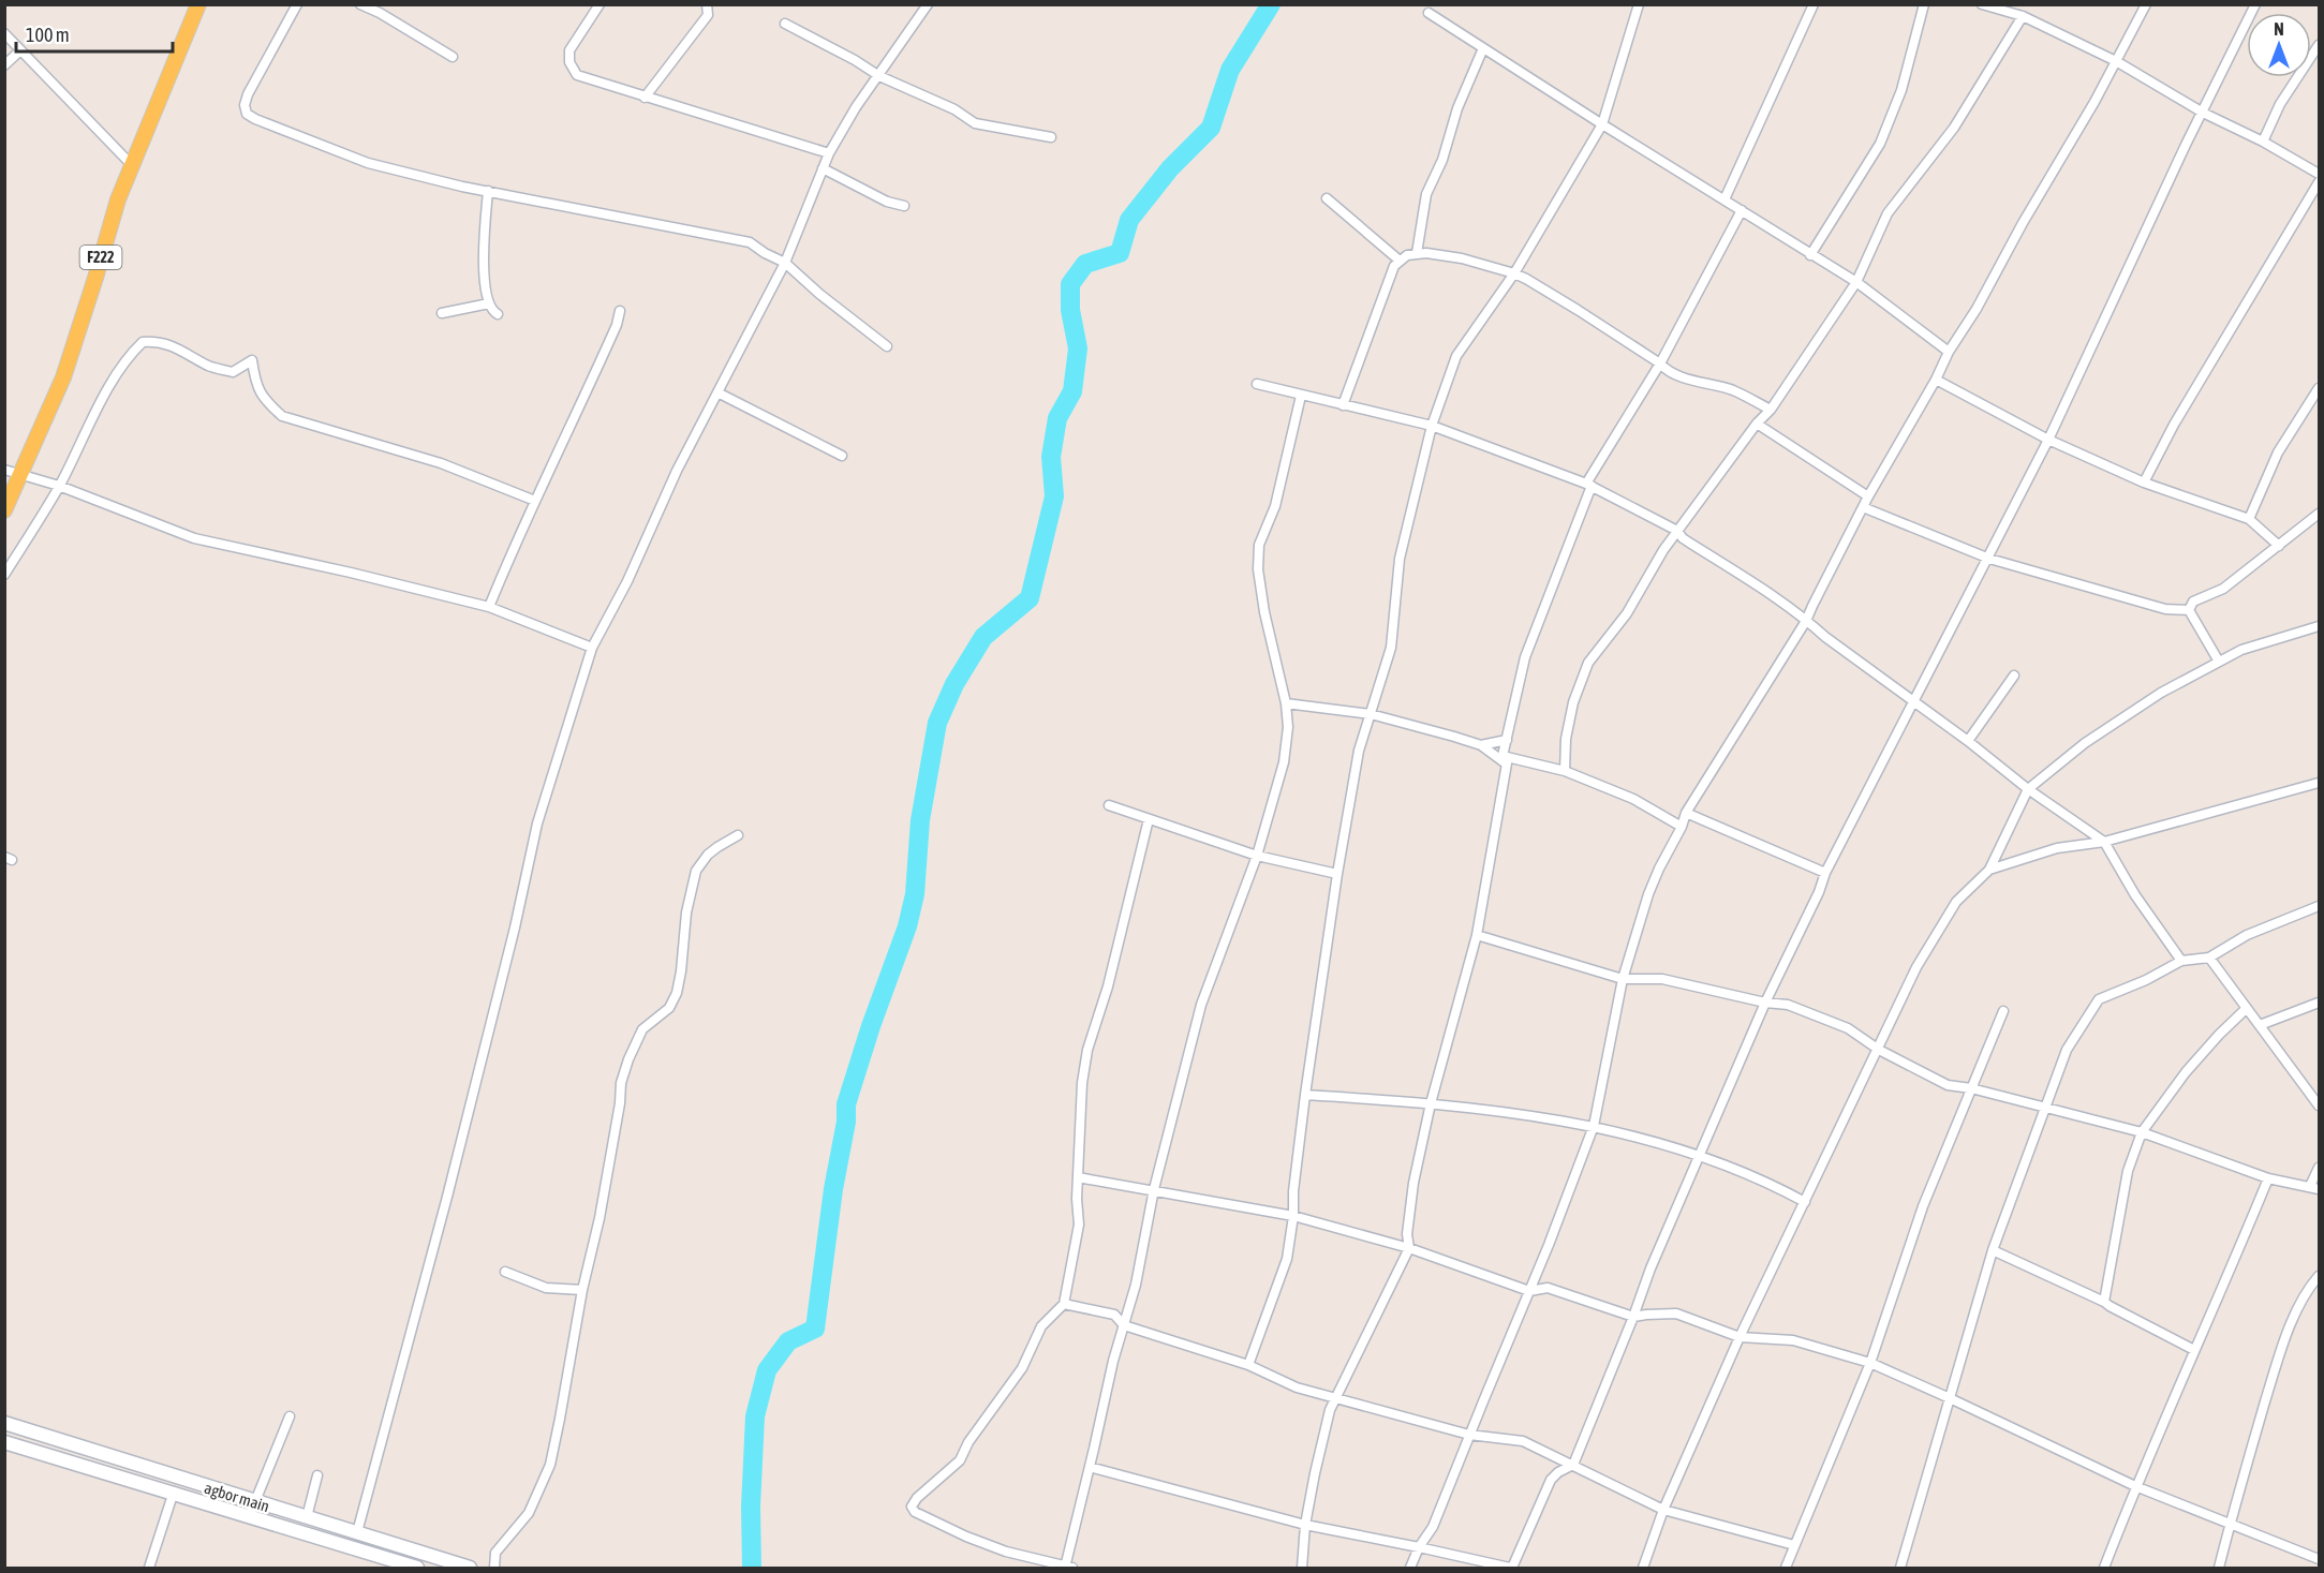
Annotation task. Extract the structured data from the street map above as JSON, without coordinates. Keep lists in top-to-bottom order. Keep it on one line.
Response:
{"streets":{"main road":["F222","agbor main"]},"scale_bar":"100 m","north":"top"}
